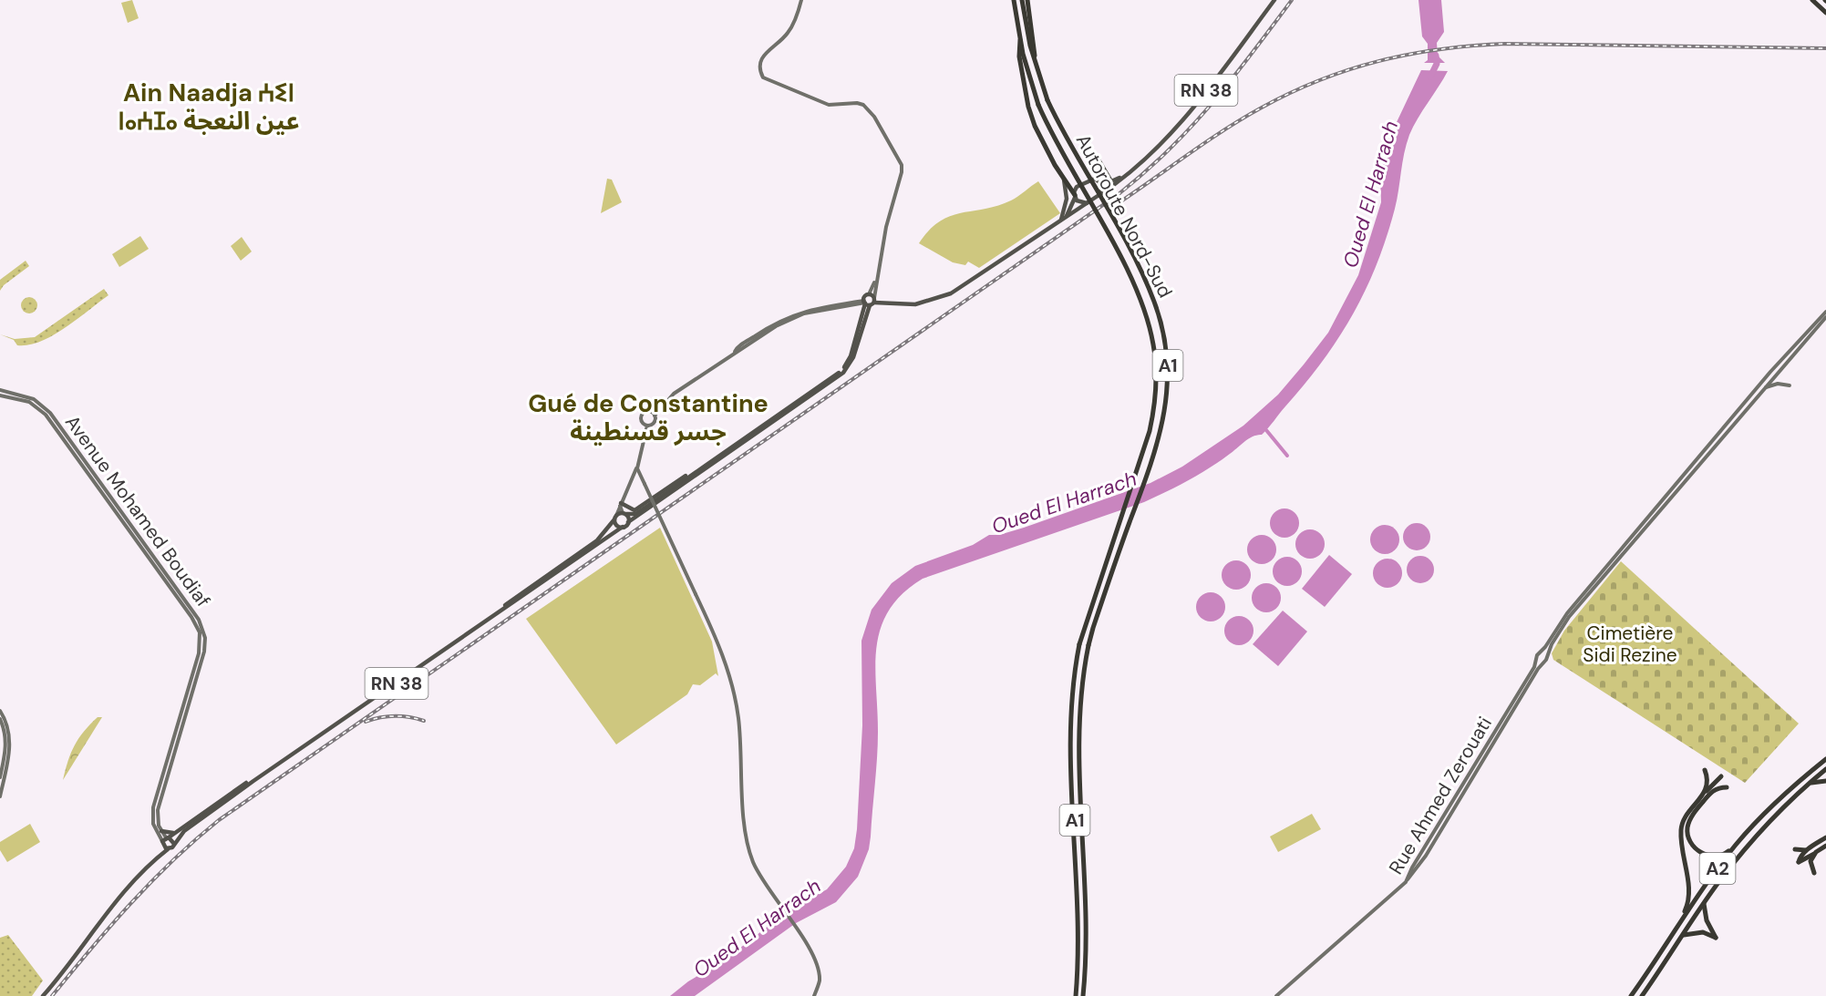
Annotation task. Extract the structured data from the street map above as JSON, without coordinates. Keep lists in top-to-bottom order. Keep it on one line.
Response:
{"streets":{"highway":["Autoroute Nord-Sud","A1","A2"],"main road":["RN 38","Avenue Mohamed Boudiaf","Rue Ahmed Zerouati"]},"crossings":[["RN 38","Avenue Mohamed Boudiaf"]],"districts":["Ain Naadja ⵄⵉⵏ ⵏⴰⵄⵊⴰ عين النعجة","Gué de Constantine جسر قسنطينة"],"water":["Oued El Harrach"],"parks":["Cimetière Sidi Rezine"]}
